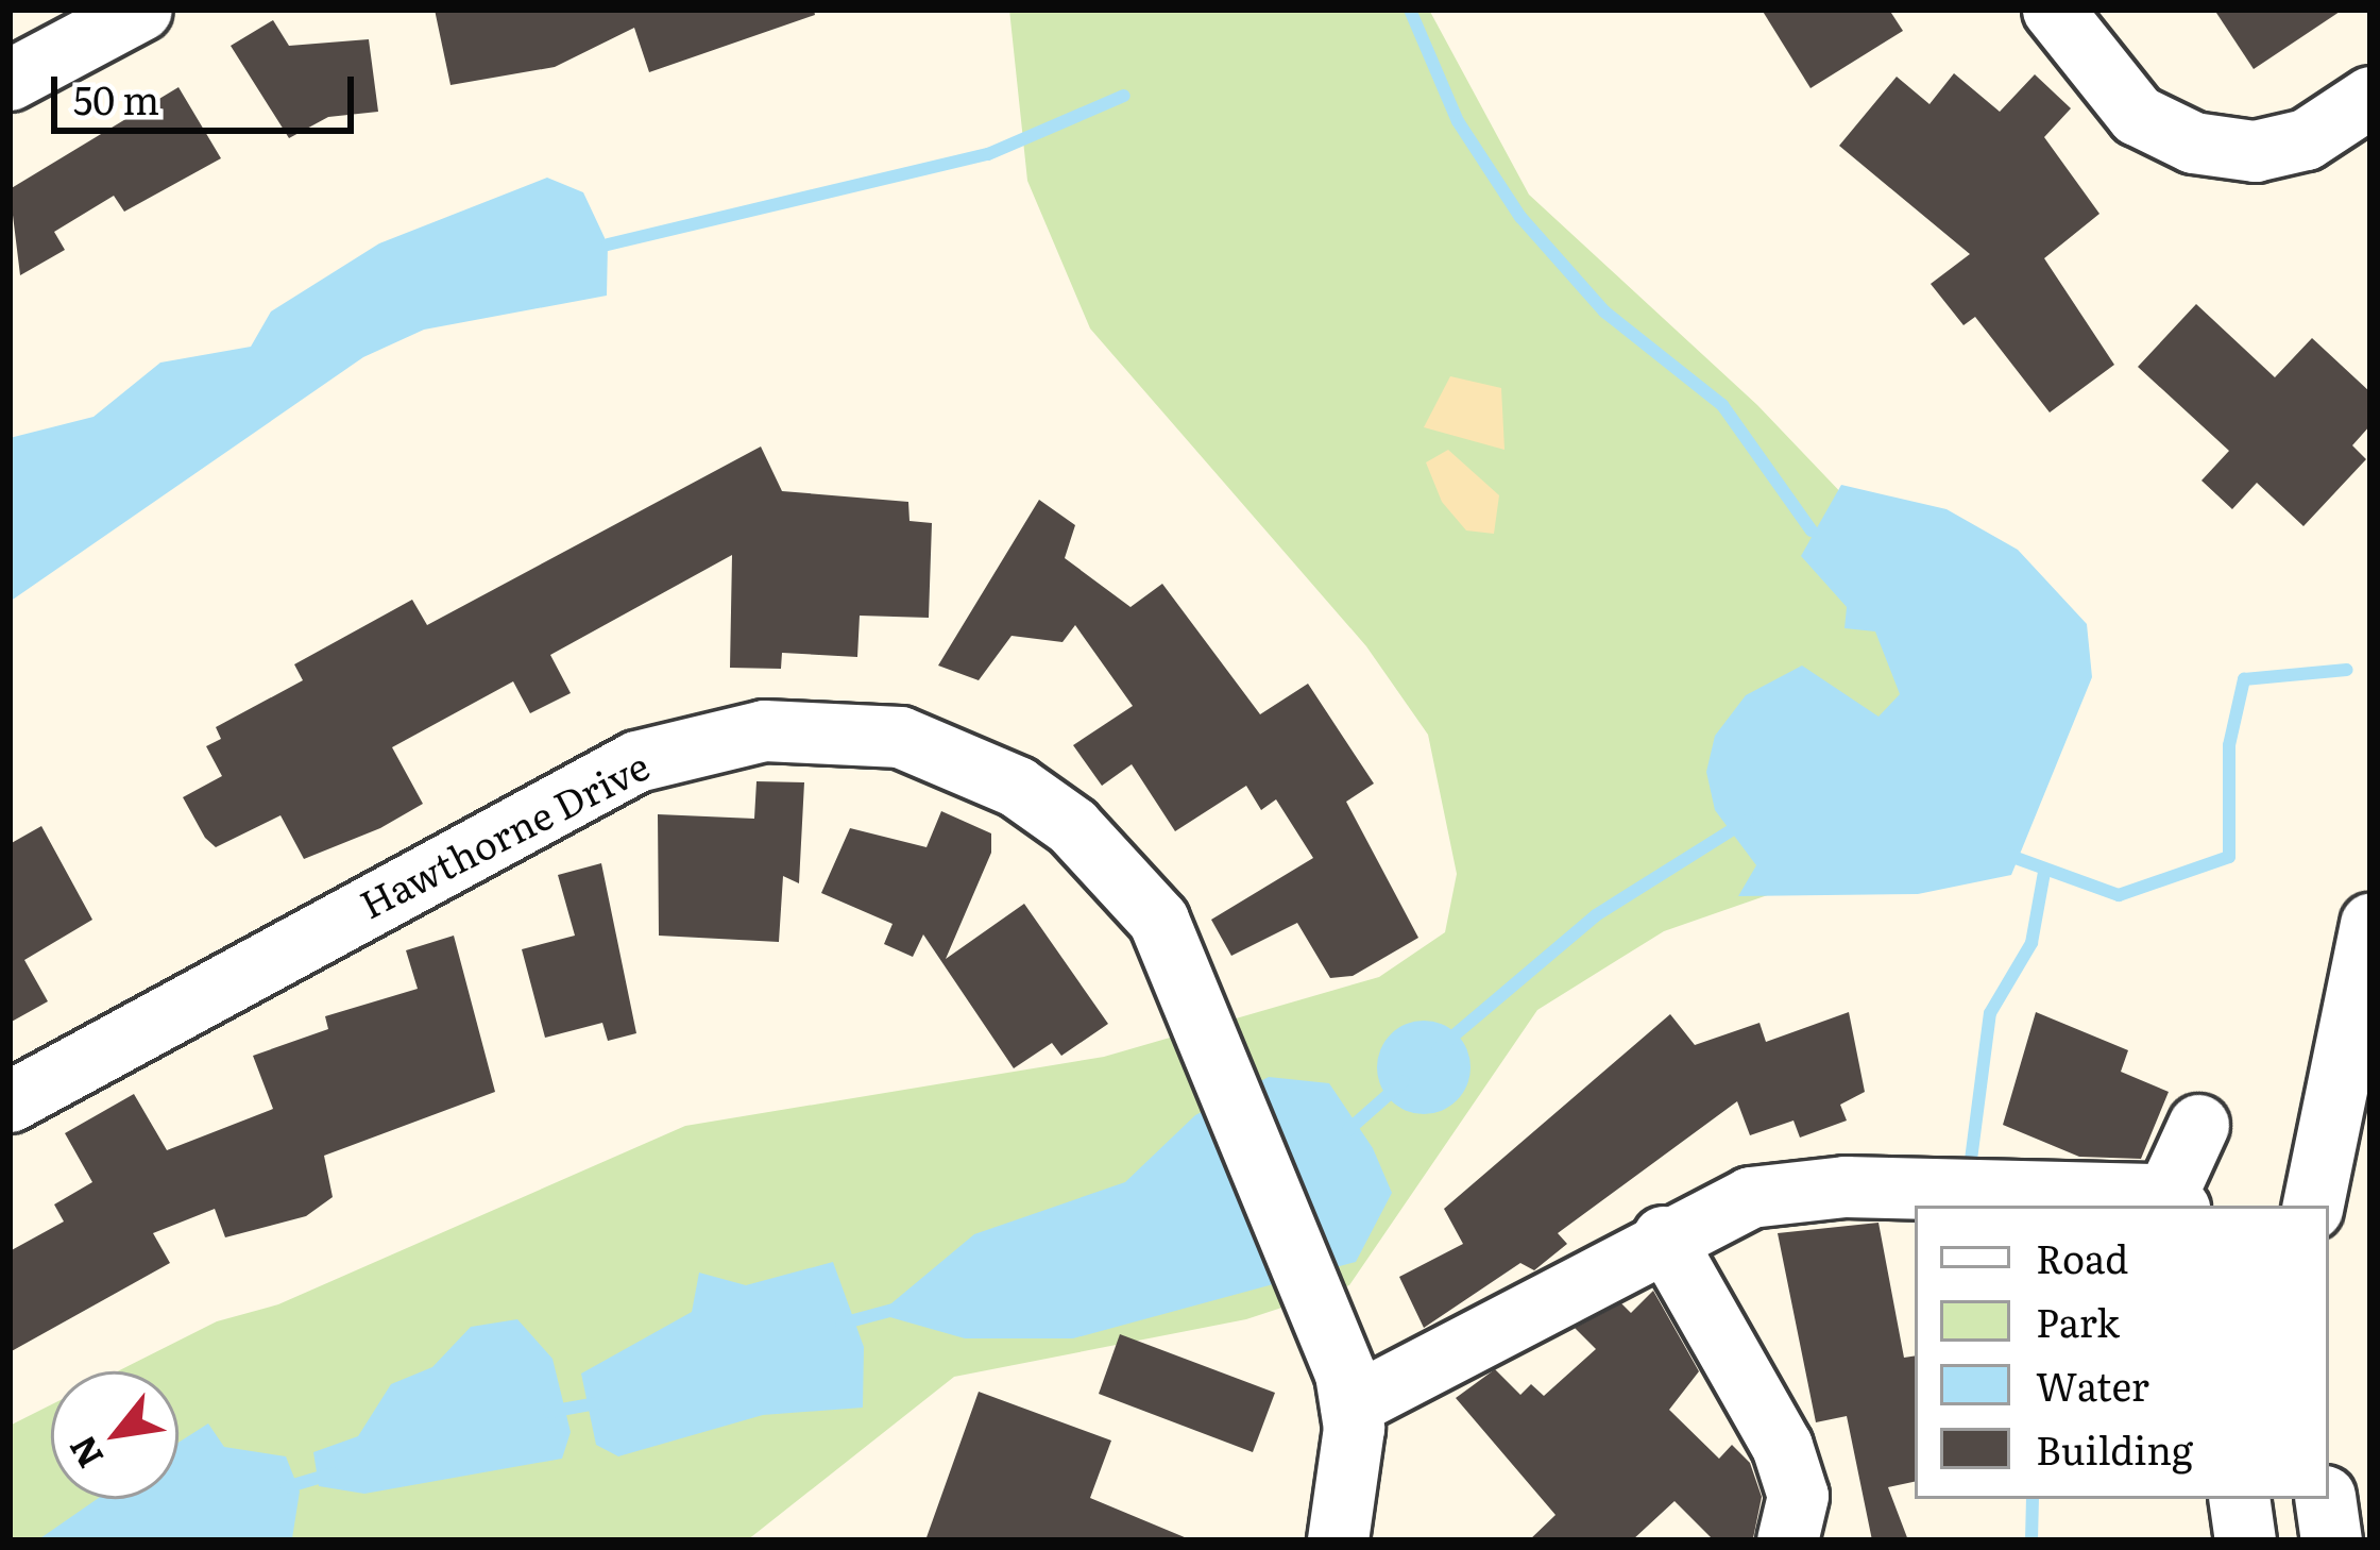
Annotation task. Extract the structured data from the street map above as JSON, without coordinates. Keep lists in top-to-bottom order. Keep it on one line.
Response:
{"streets":{"street":["Hawthorne Drive"]},"legend":["Road","Park","Water","Building"],"scale_bar":"50 m","north":"bottom left"}
